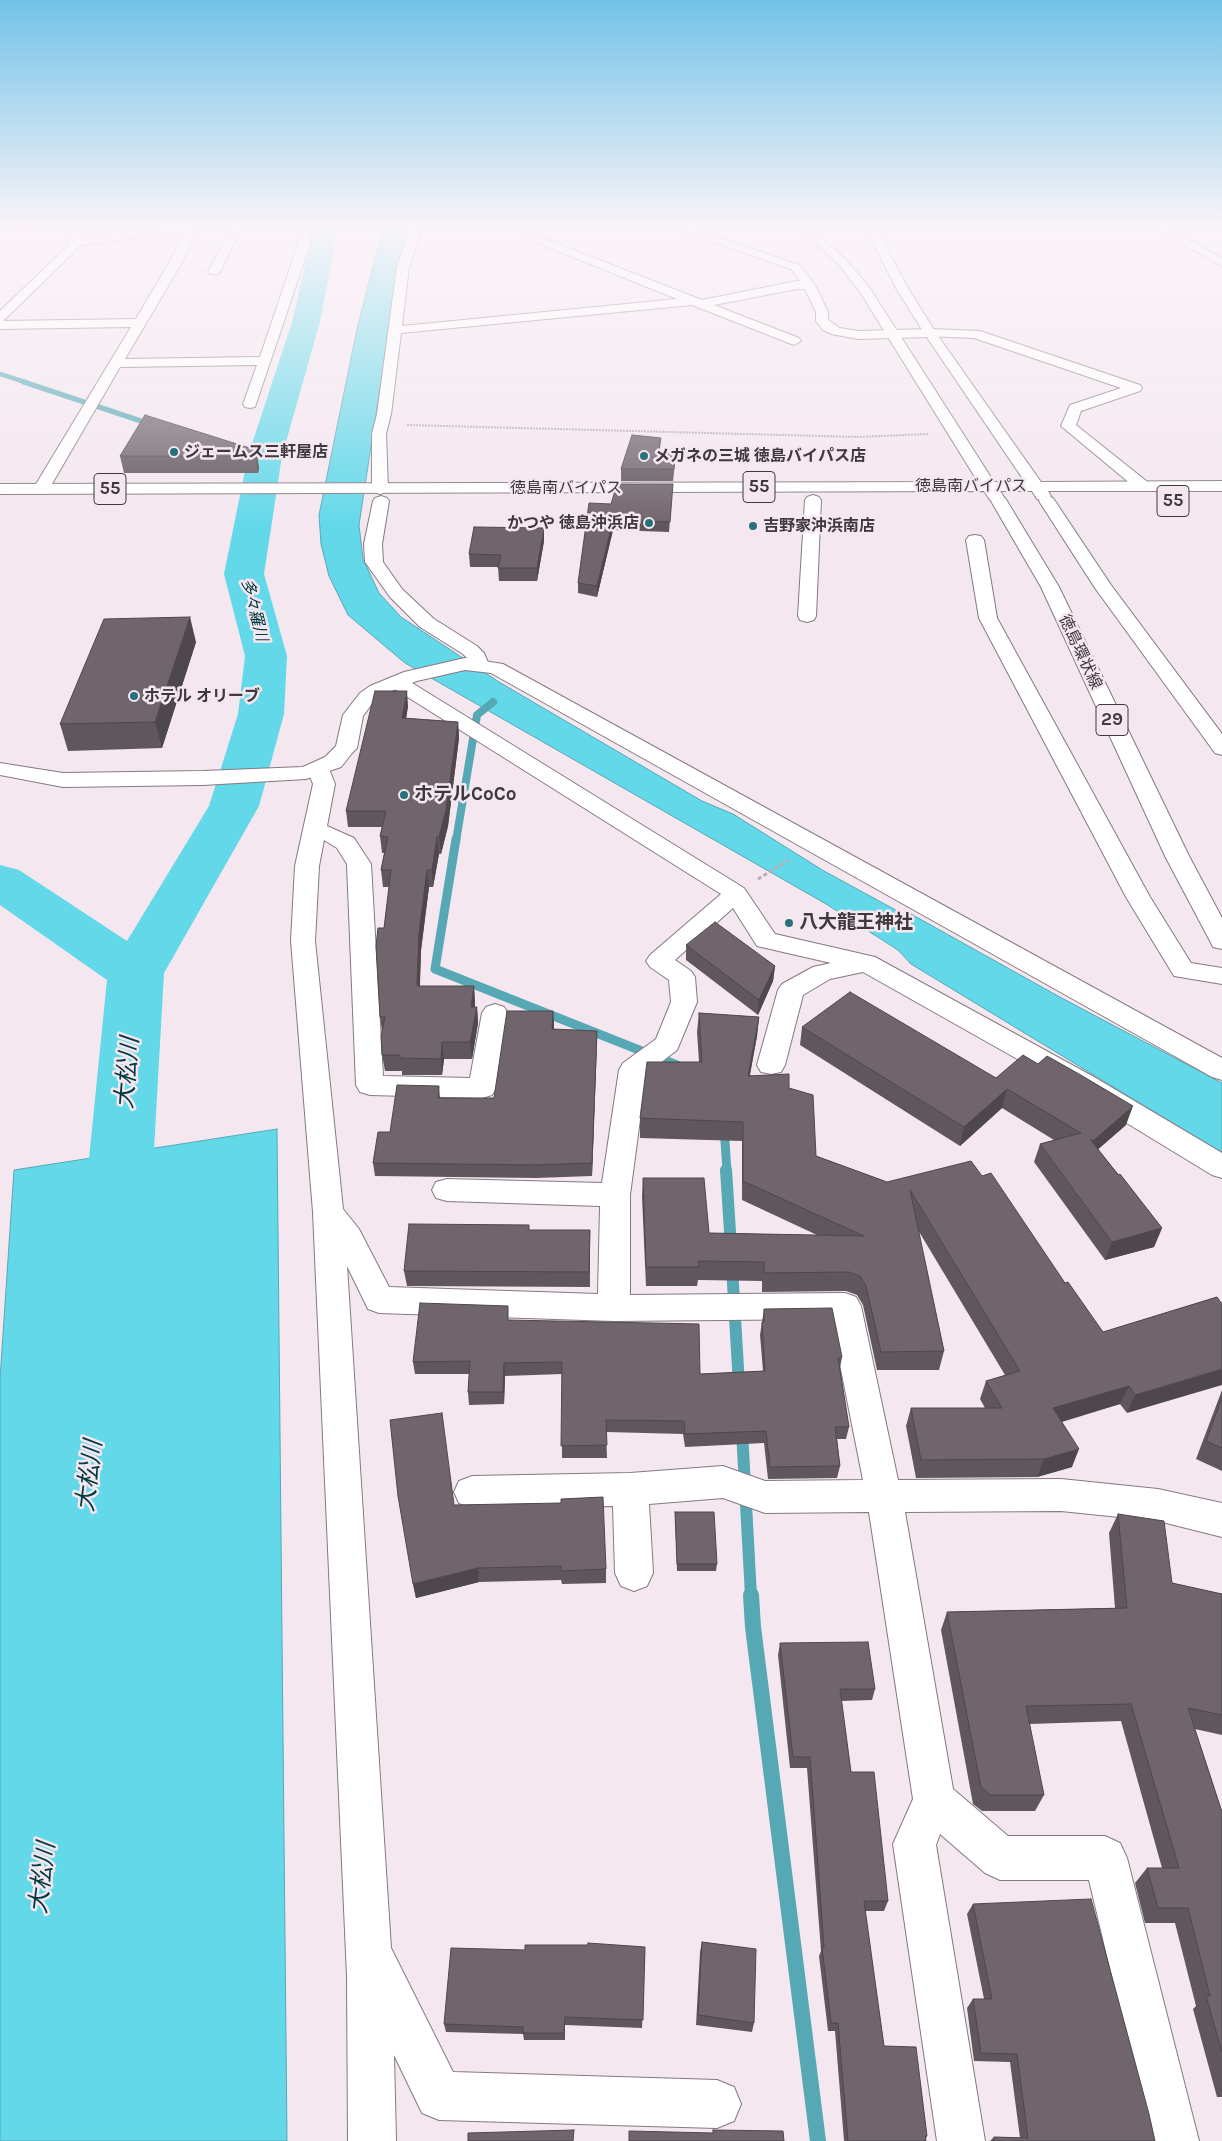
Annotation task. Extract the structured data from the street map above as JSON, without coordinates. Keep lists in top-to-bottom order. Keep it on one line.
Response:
{"streets":{"main road":["徳島南バイパス","55","徳島環状線","29"]},"crossings":[["徳島南バイパス","徳島環状線"]],"water":["多々羅川","大松川"],"places":["ジェームス三軒屋店","メガネの三城 徳島バイパス店","かつや 徳島沖浜店","吉野家沖浜南店","ホテル オリーブ","ホテルCoCo","八大龍王神社"]}
